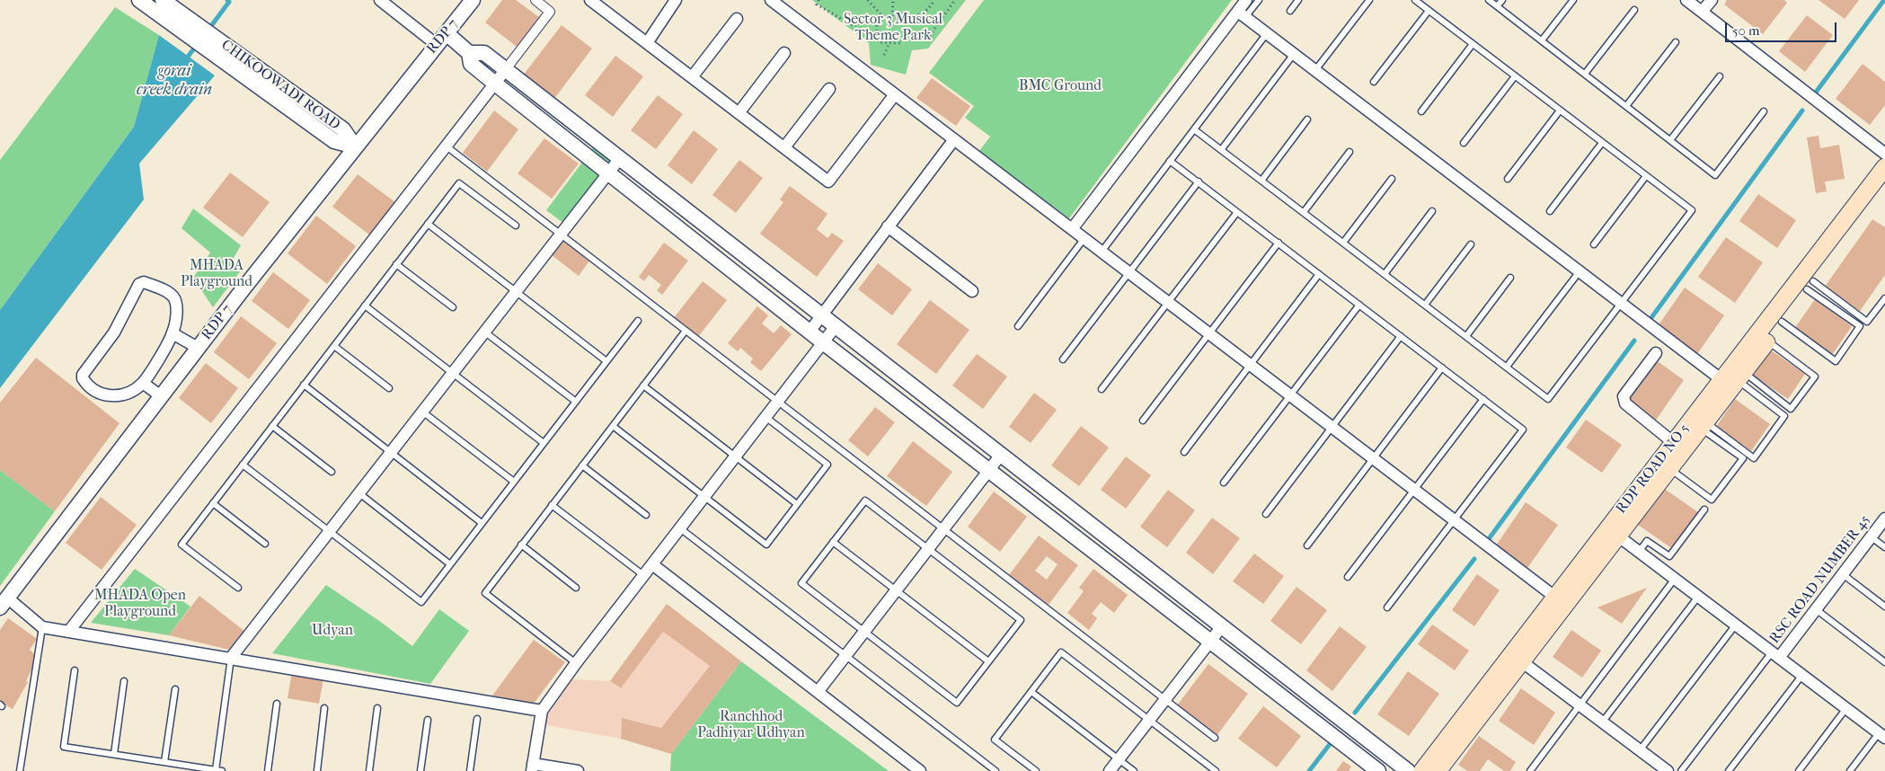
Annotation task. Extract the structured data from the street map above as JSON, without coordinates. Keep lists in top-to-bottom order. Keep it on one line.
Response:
{"streets":{"main road":["RDP ROAD NO 5"],"street":["RDP 7","CHIKOOWADI ROAD","RSC ROAD NUMBER 45"]},"crossings":[["RDP 7","CHIKOOWADI ROAD"]],"water":["gorai creek drain"],"parks":["Sector 3 Musical Theme Park","BMC Ground","MHADA Playground","MHADA Open Playground","Udyan","Ranchhod Padhiyar Udhyan"],"scale_bar":"50 m"}
